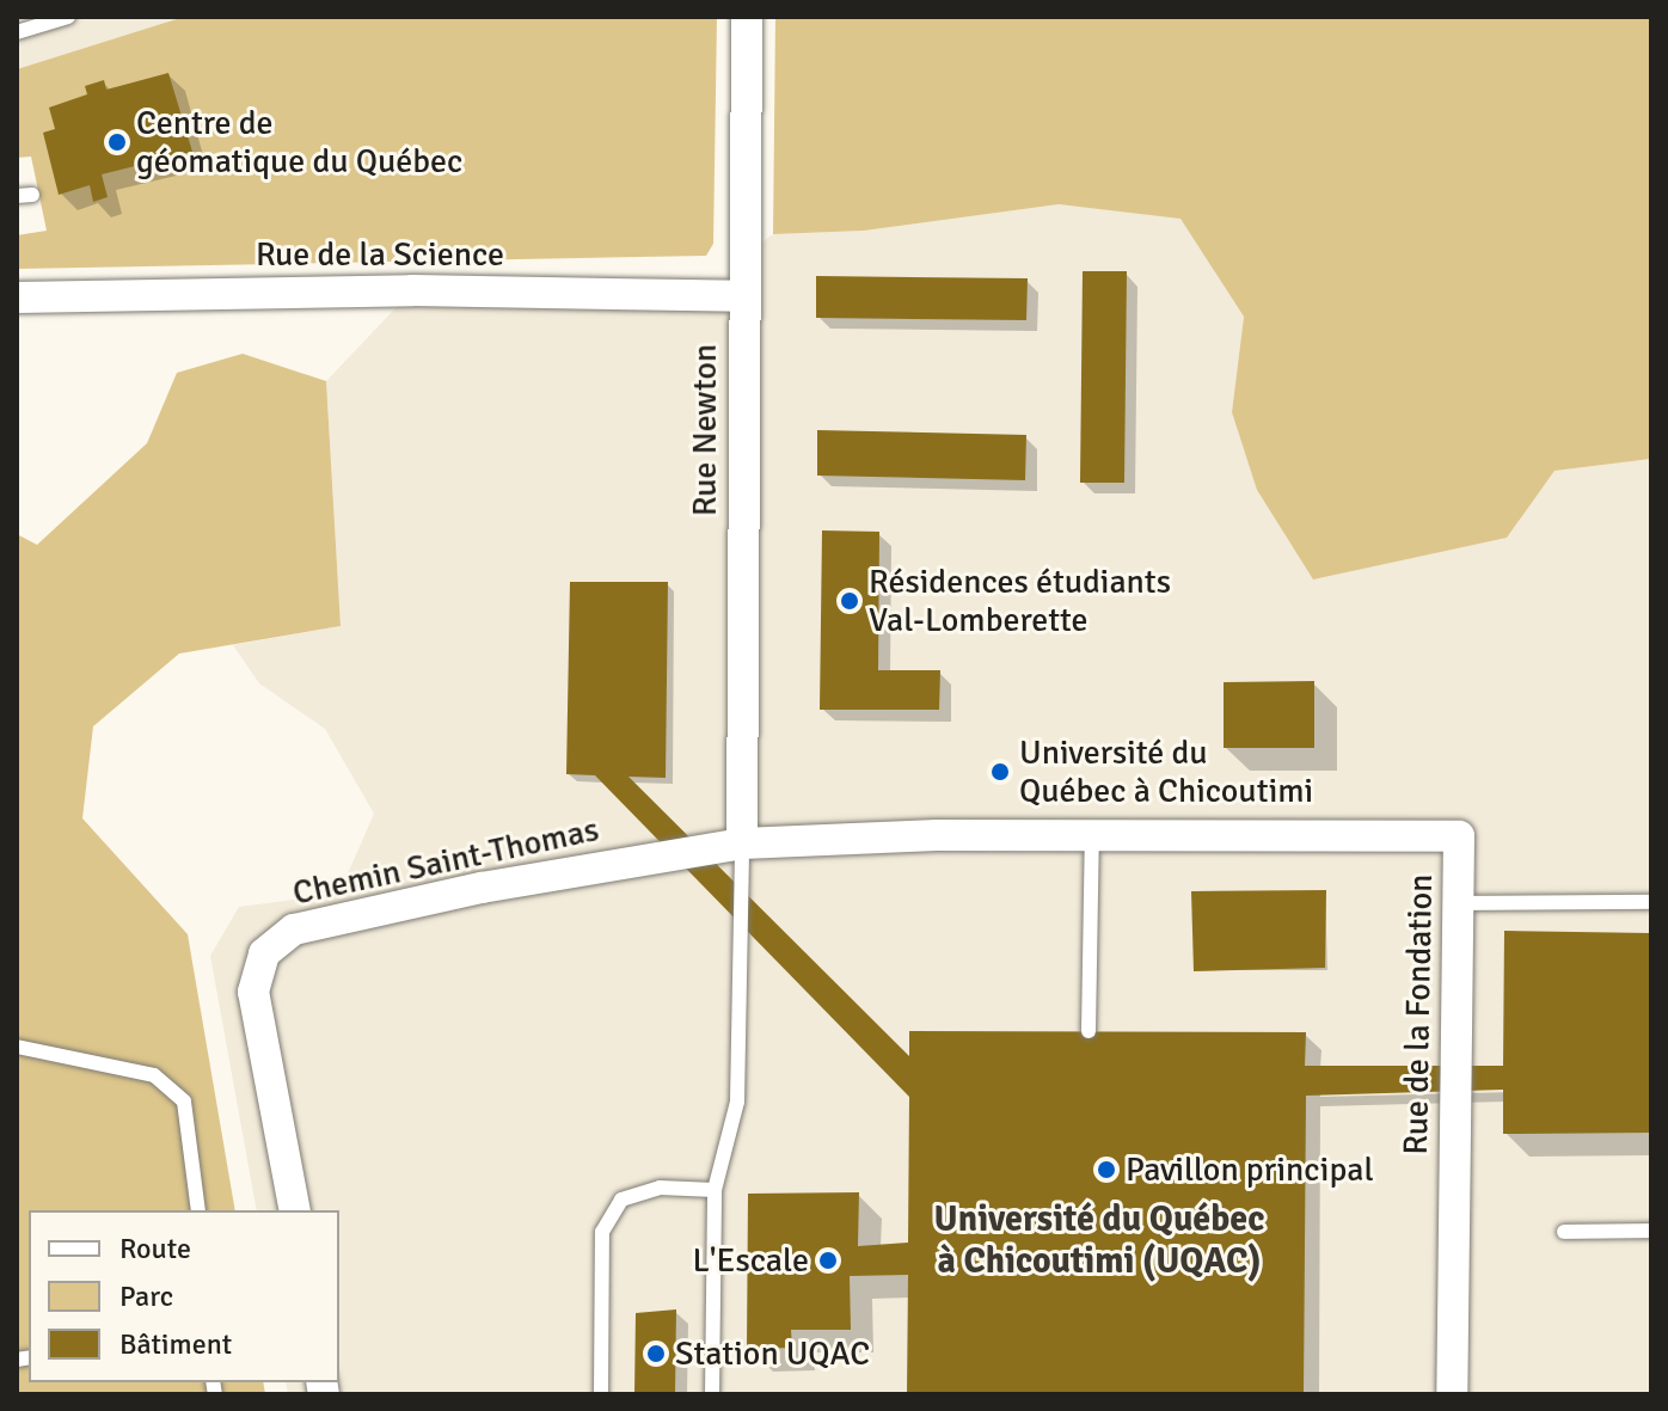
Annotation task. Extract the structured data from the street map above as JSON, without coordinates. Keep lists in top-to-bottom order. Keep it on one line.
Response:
{"streets":{"street":["Rue de la Science","Rue Newton","Chemin Saint-Thomas","Rue de la Fondation"]},"crossings":[["Rue de la Science","Rue Newton"],["Rue Newton","Chemin Saint-Thomas"],["Rue Newton","Rue de la Fondation"],["Chemin Saint-Thomas","Rue de la Fondation"]],"districts":["Université du Québec à Chicoutimi (UQAC)"],"places":["Centre de géomatique du Québec","Résidences étudiants Val-Lomberette","Université du Québec à Chicoutimi","Pavillon principal","L'Escale","Station UQAC"],"legend":["Route","Parc","Bâtiment"]}
